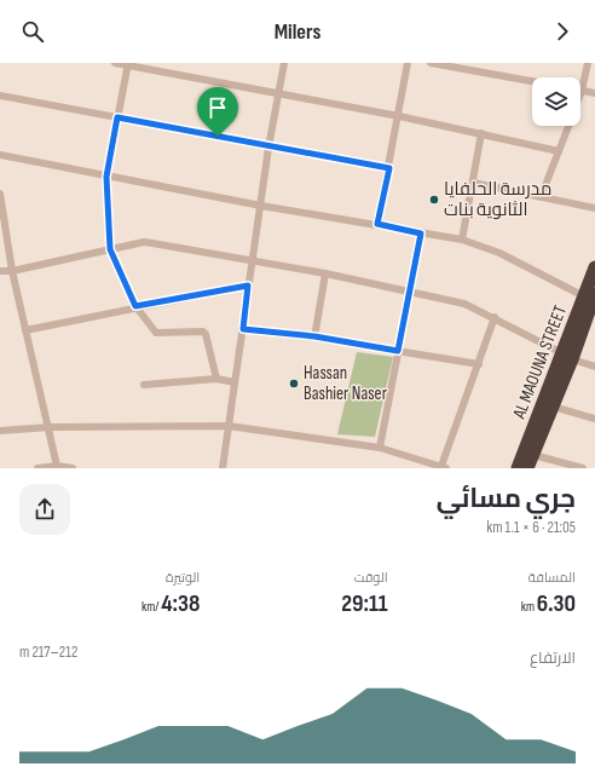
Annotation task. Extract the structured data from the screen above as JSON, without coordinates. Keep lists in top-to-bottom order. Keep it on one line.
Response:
{"streets":{"highway":["AL MAOUNA STREET"]},"places":["مدرسة الحلفايا الثانوية بنات","Hassan Bashier Naser"],"page":{"header":"Milers","heading":["جري مسائي","21:05 · 6 × 1.1 km"],"stats":[["المسافة","6.30 km"],["الوقت","29:11"],["الوتيرة","4:38 /km"]],"chart":["الارتفاع","212–217 m"]}}
